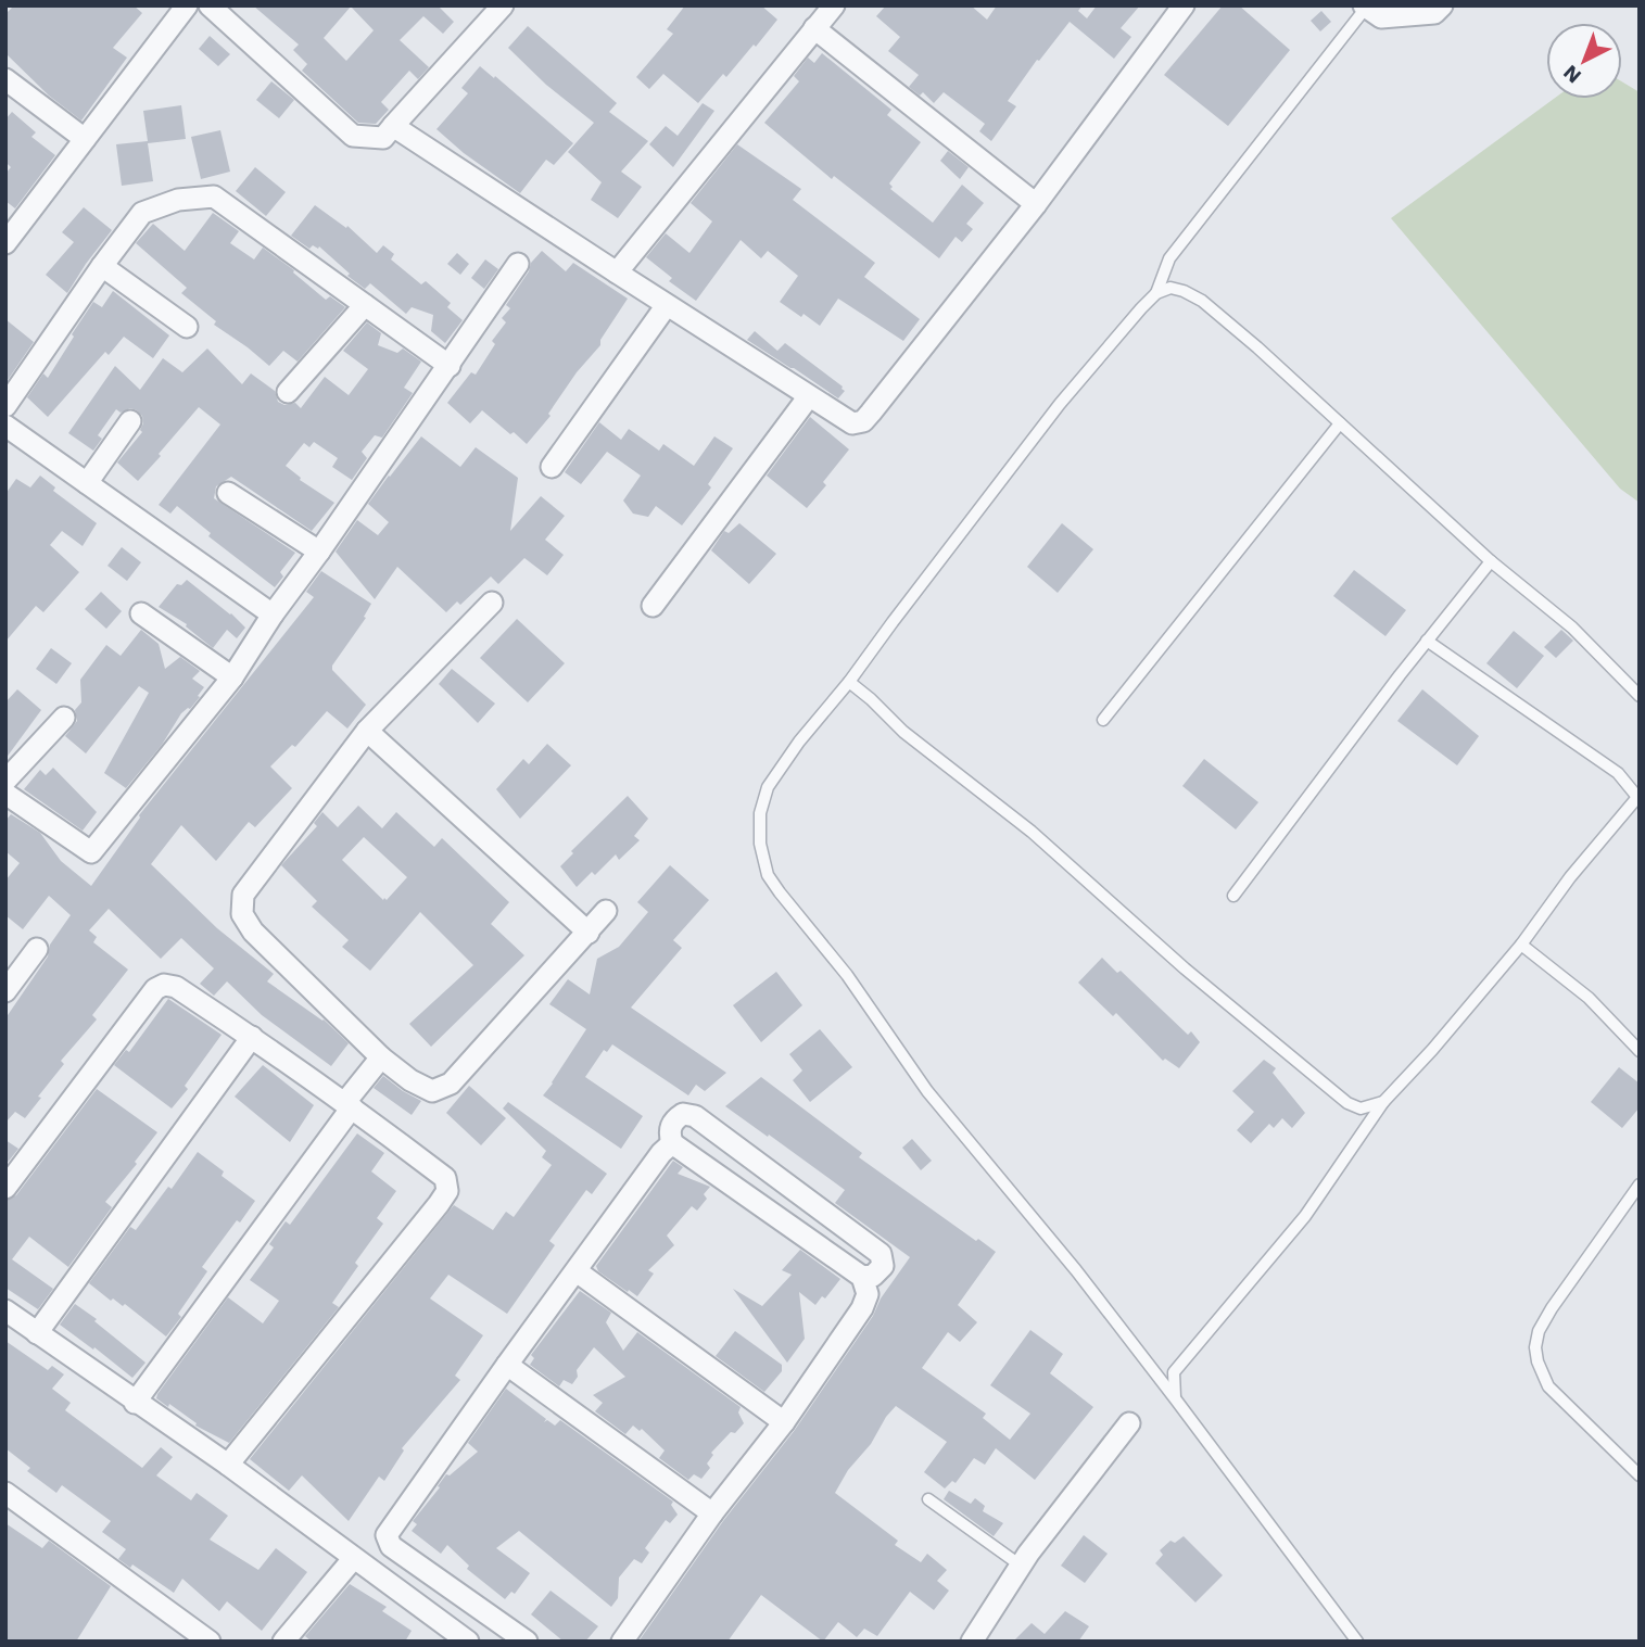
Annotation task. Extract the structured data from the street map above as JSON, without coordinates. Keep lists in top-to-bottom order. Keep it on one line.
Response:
{"north":"bottom left"}
